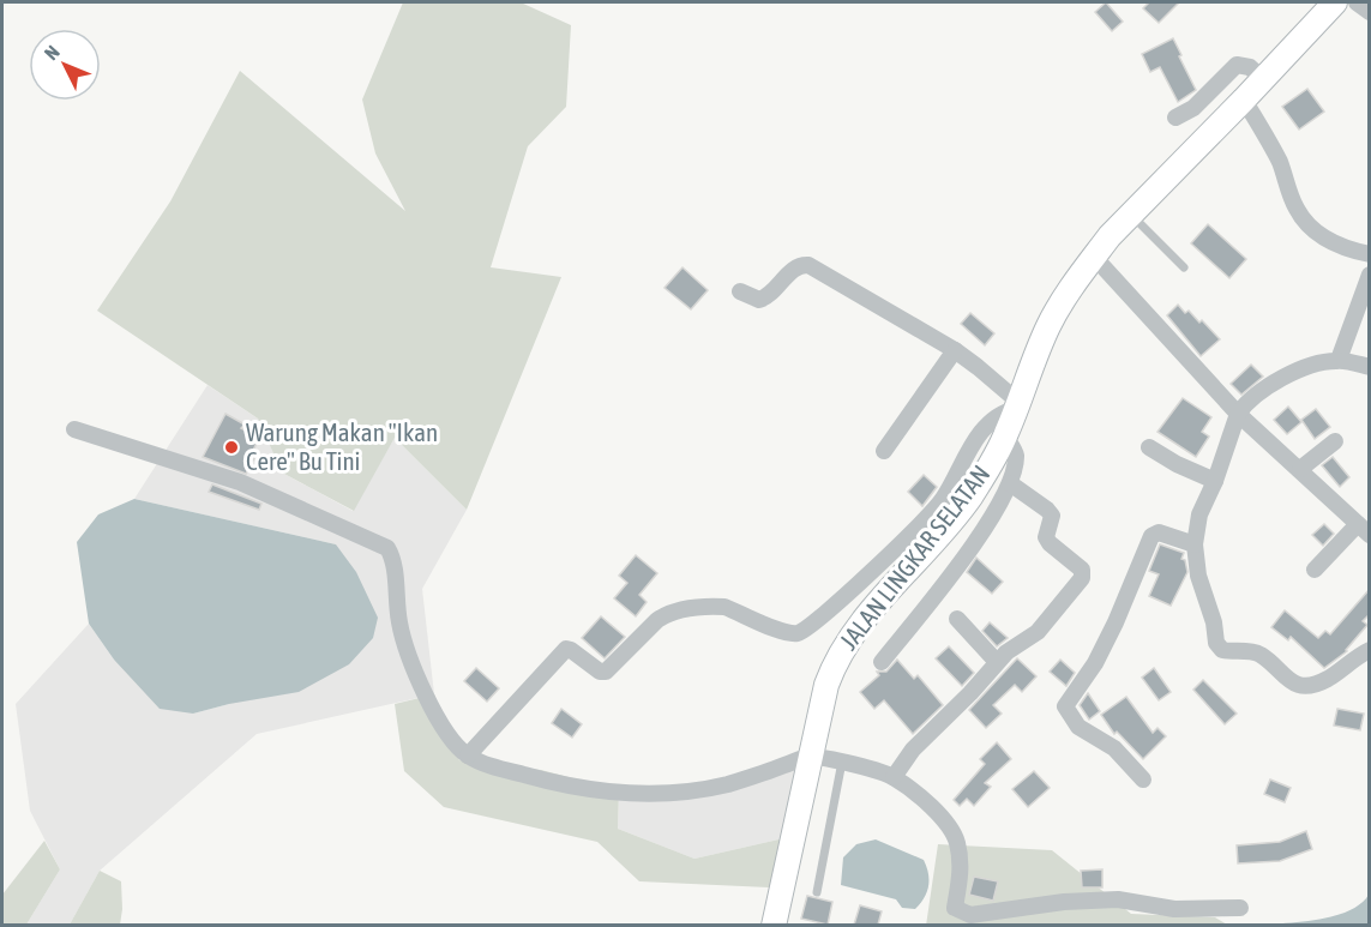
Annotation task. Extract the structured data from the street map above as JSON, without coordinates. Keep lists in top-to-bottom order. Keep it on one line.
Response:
{"streets":{"main road":["JALAN LINGKAR SELATAN"]},"places":["Warung Makan \"Ikan Cere\" Bu Tini"],"north":"top left"}
